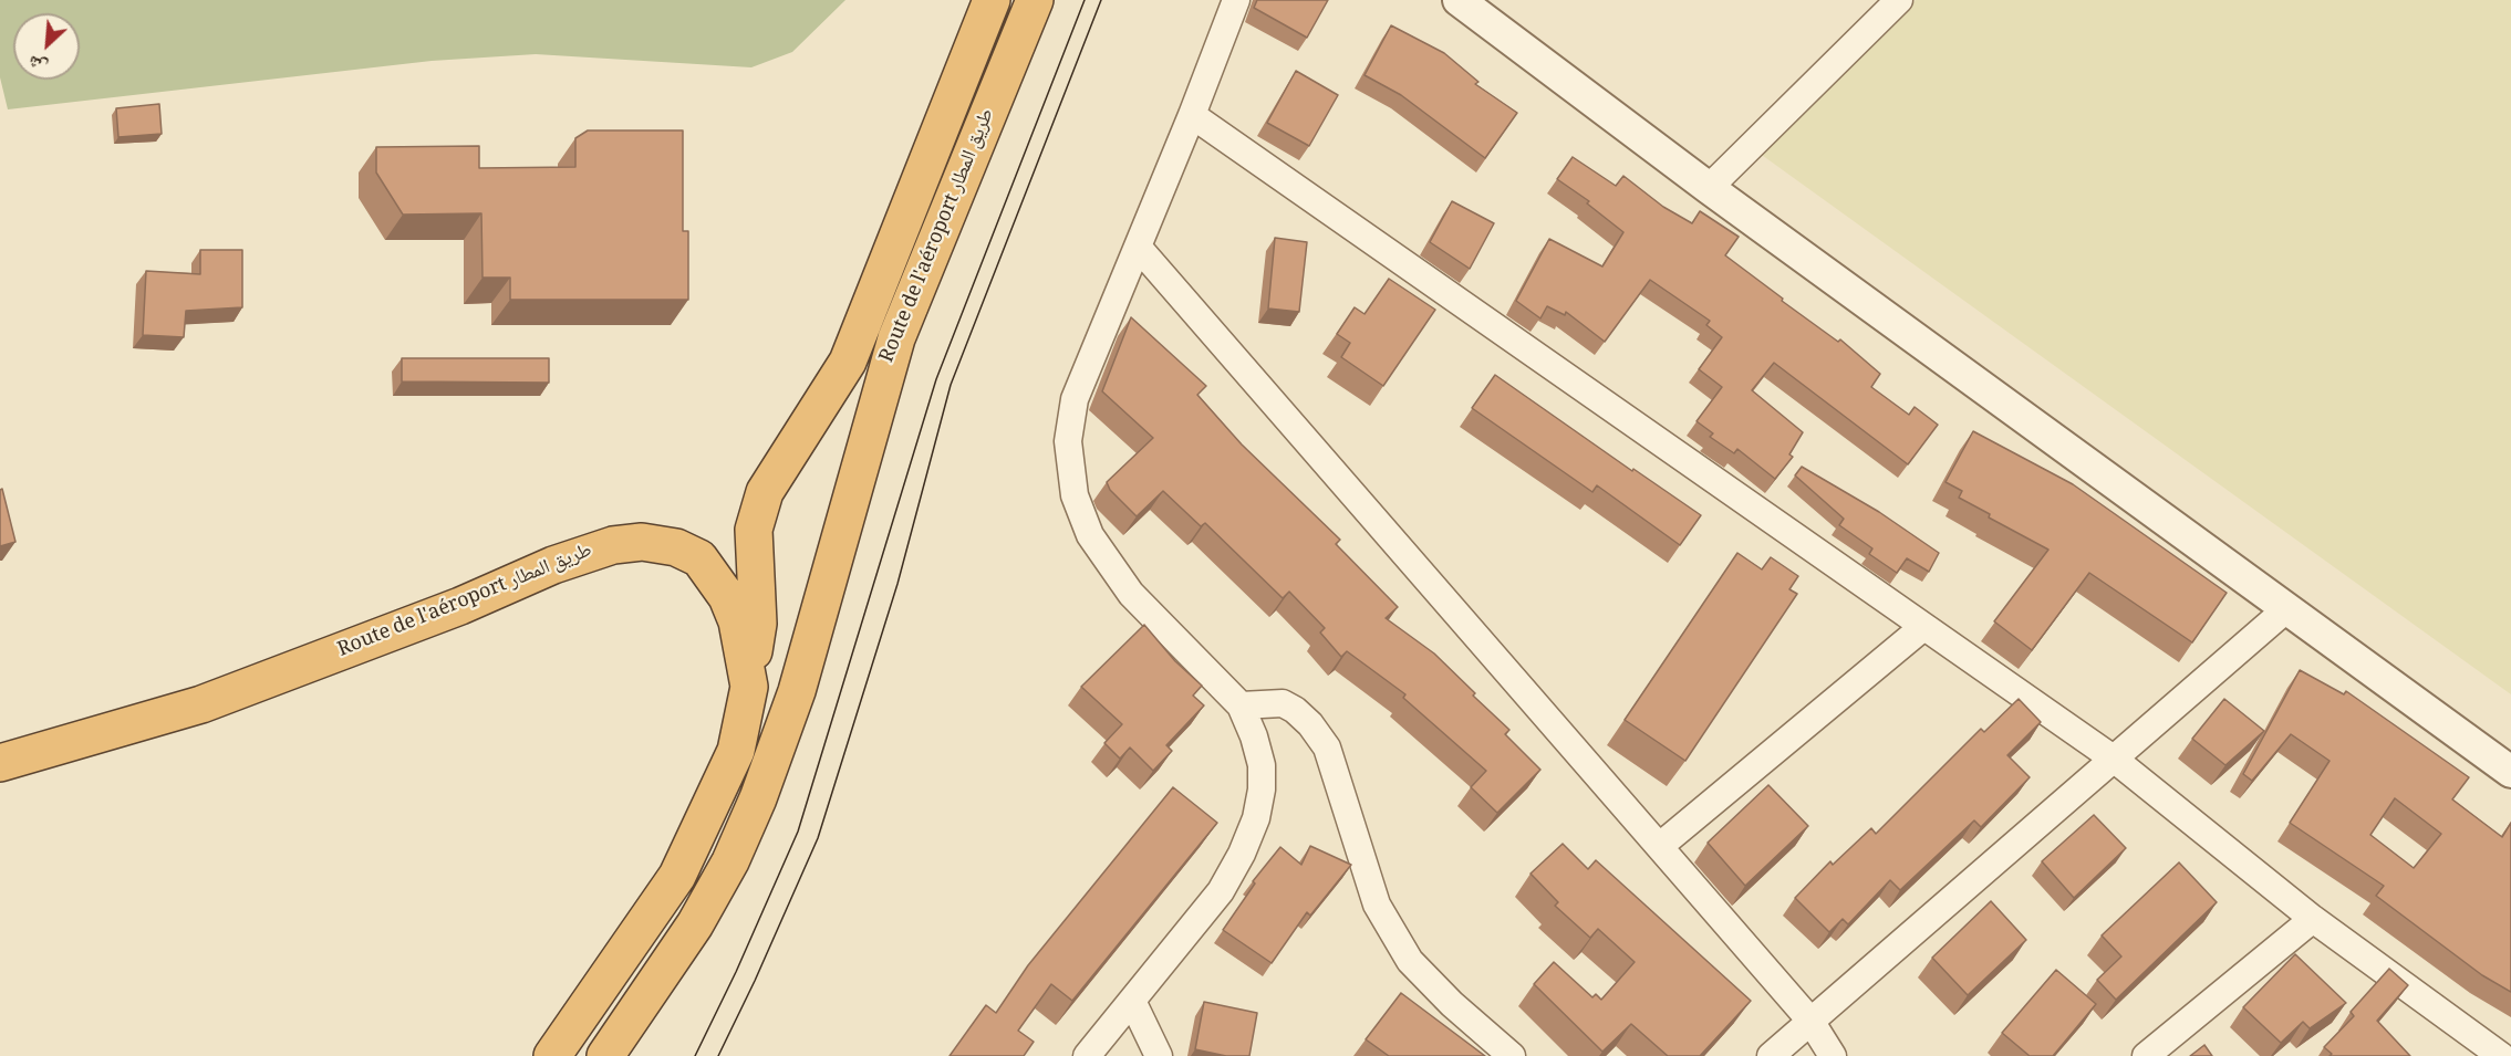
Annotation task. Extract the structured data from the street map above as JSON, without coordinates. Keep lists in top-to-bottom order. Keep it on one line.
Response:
{"streets":{"highway":["Route de l'aéroport طريق المطار"]},"north":"bottom left"}
